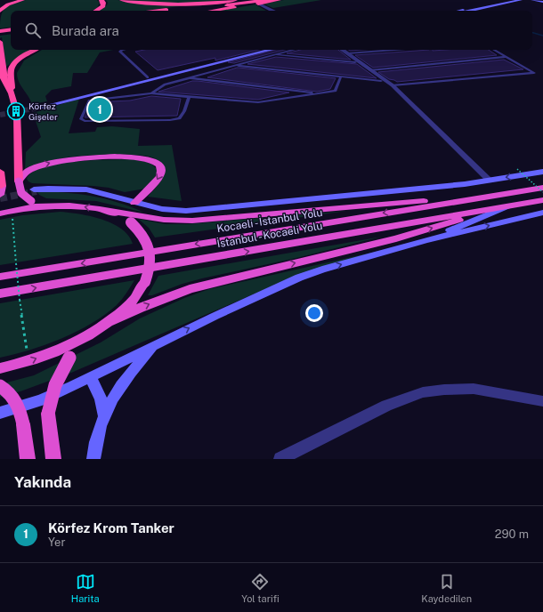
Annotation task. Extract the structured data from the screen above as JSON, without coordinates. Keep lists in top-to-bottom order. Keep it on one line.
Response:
{"streets":{"highway":["Kocaeli - İstanbul Yolu","İstanbul - Kocaeli Yolu"]},"places":{"building":["Körfez Gişeler"]},"page":{"search":"Burada ara","pins":"1","heading":"Yakında","list":[{"mark":"1","name":"Körfez Krom Tanker","note":"Yer","value":"290 m"}],"nav":["Harita","Yol tarifi","Kaydedilen"]}}
